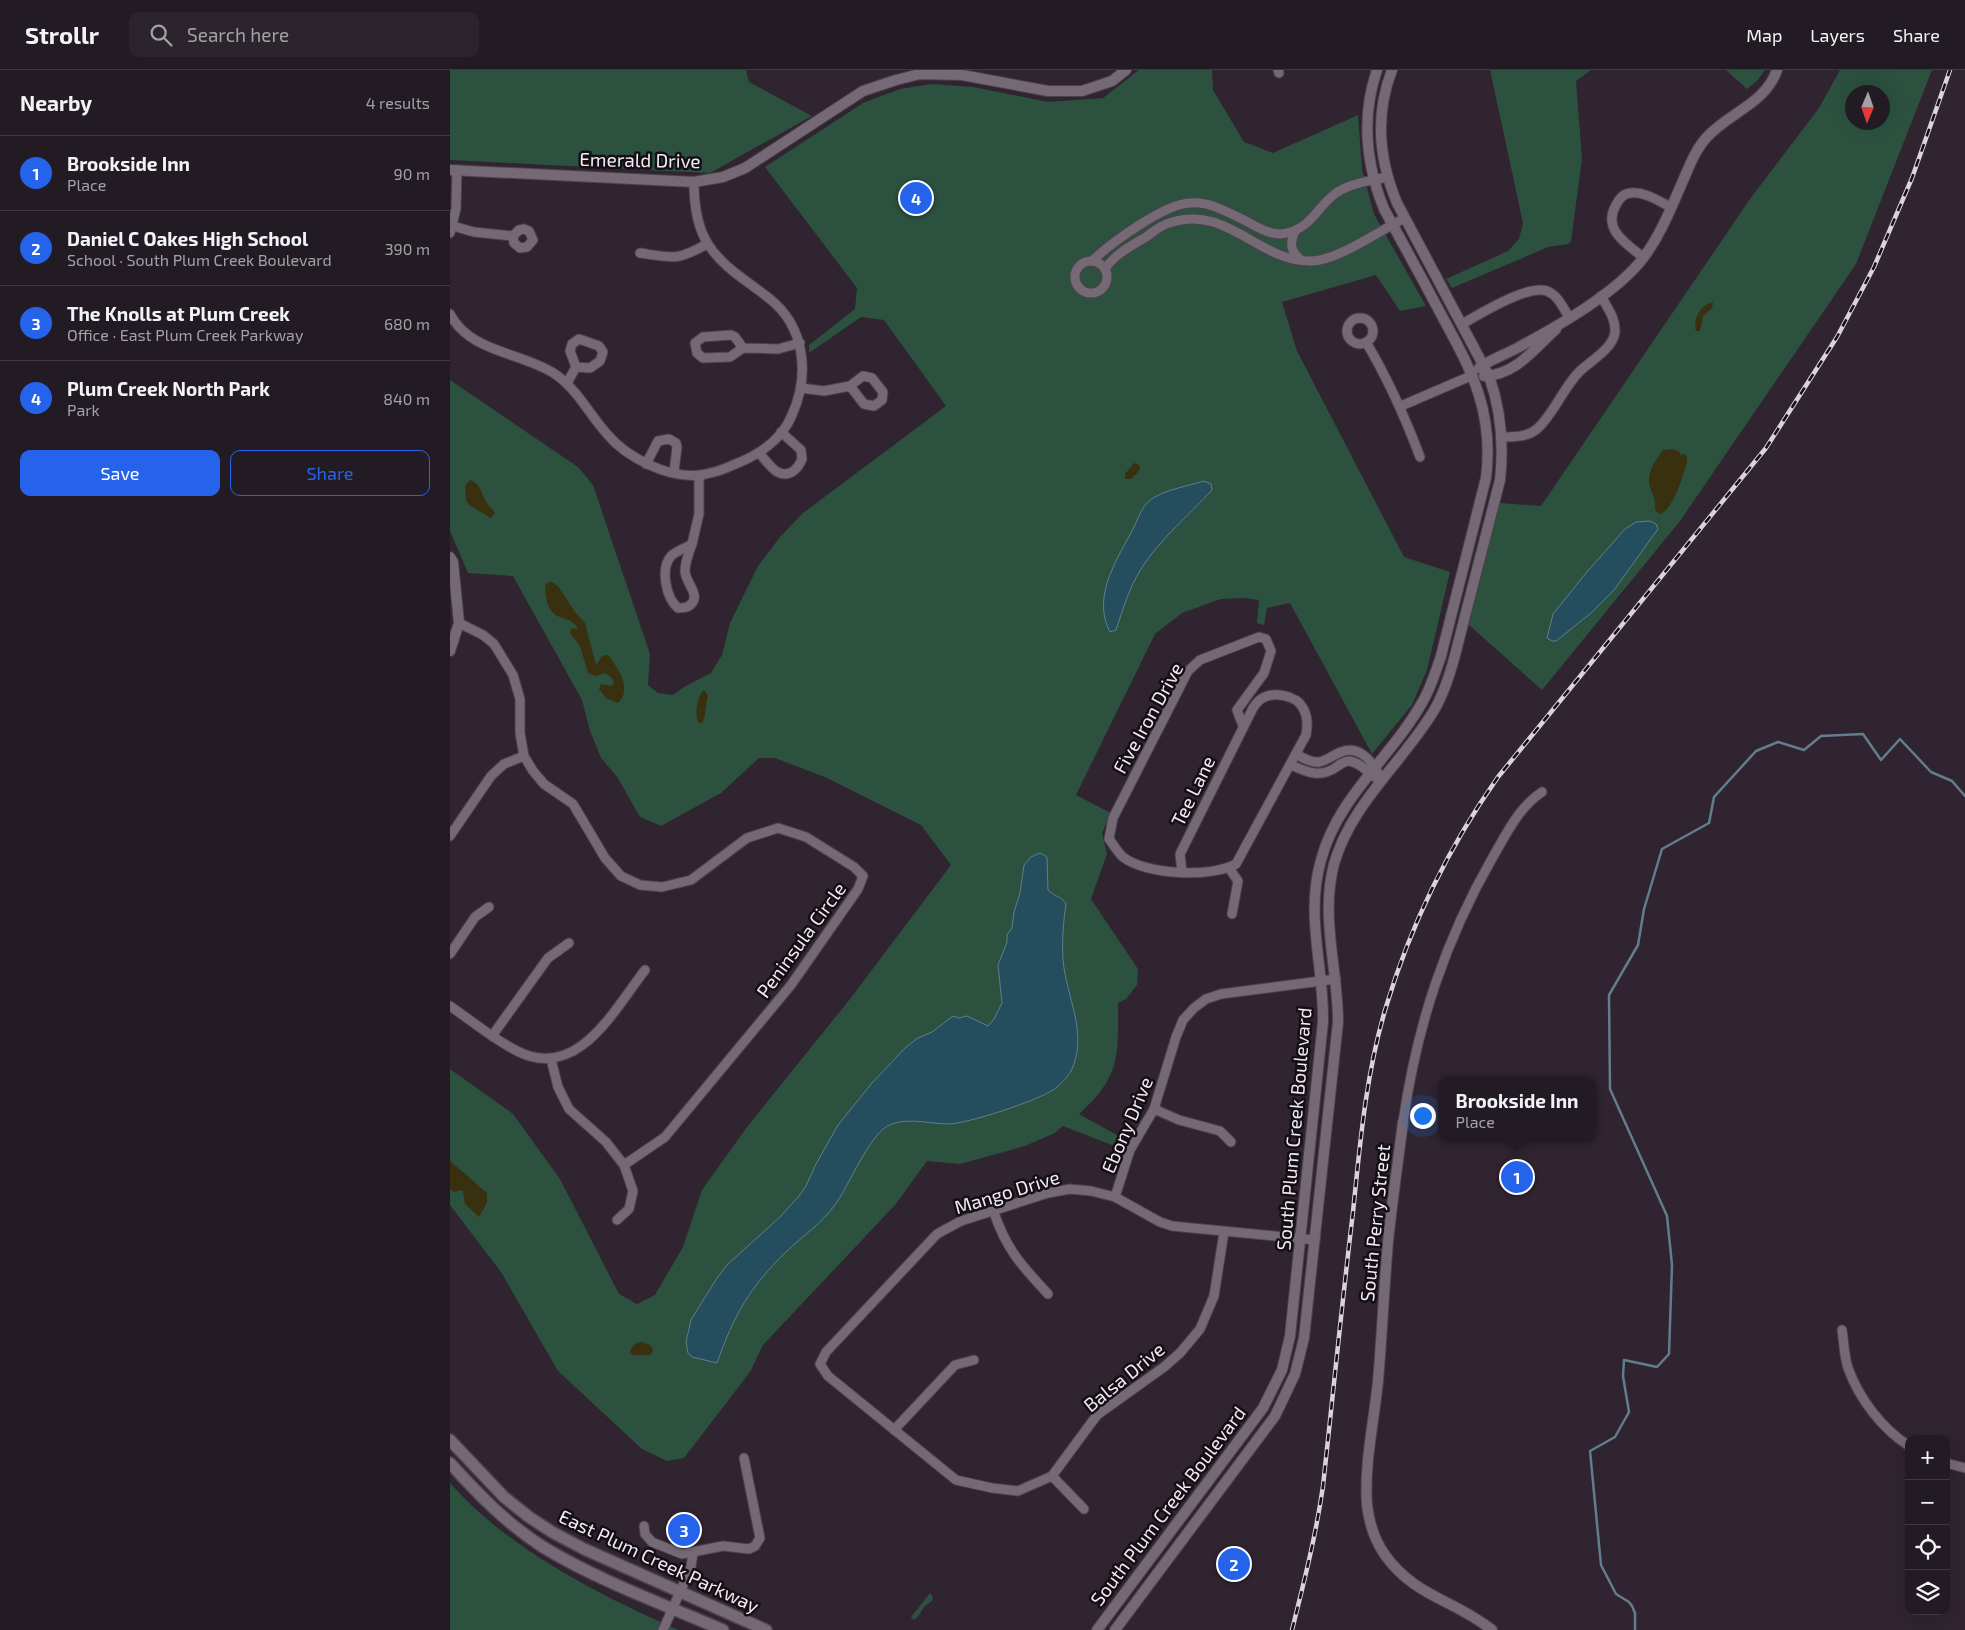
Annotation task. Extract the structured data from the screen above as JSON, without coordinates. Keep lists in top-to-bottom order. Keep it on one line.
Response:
{"streets":{"main road":["East Plum Creek Parkway"],"street":["Emerald Drive","Five Iron Drive","Tee Lane","Peninsula Circle","Ebony Drive","South Plum Creek Boulevard","Mango Drive","South Perry Street","Balsa Drive"]},"crossings":[["Five Iron Drive","Tee Lane"],["Ebony Drive","South Plum Creek Boulevard"],["Ebony Drive","Mango Drive"],["South Plum Creek Boulevard","Mango Drive"],["Mango Drive","Balsa Drive"]],"north":"bottom","page":{"header":"Strollr","search":"Search here","nav":["Map","Layers","Share"],"heading":["Nearby","4 results"],"list":[{"mark":"1","name":"Brookside Inn","note":"Place","value":"90 m"},{"mark":"2","name":"Daniel C Oakes High School","note":"School · South Plum Creek Boulevard","value":"390 m"},{"mark":"3","name":"The Knolls at Plum Creek","note":"Office · East Plum Creek Parkway","value":"680 m"},{"mark":"4","name":"Plum Creek North Park","note":"Park","value":"840 m"}],"pins":["4","1","3","2"],"buttons":["Save","Share"],"popup":["Brookside Inn","Place"],"map_buttons":["+","−"]}}
